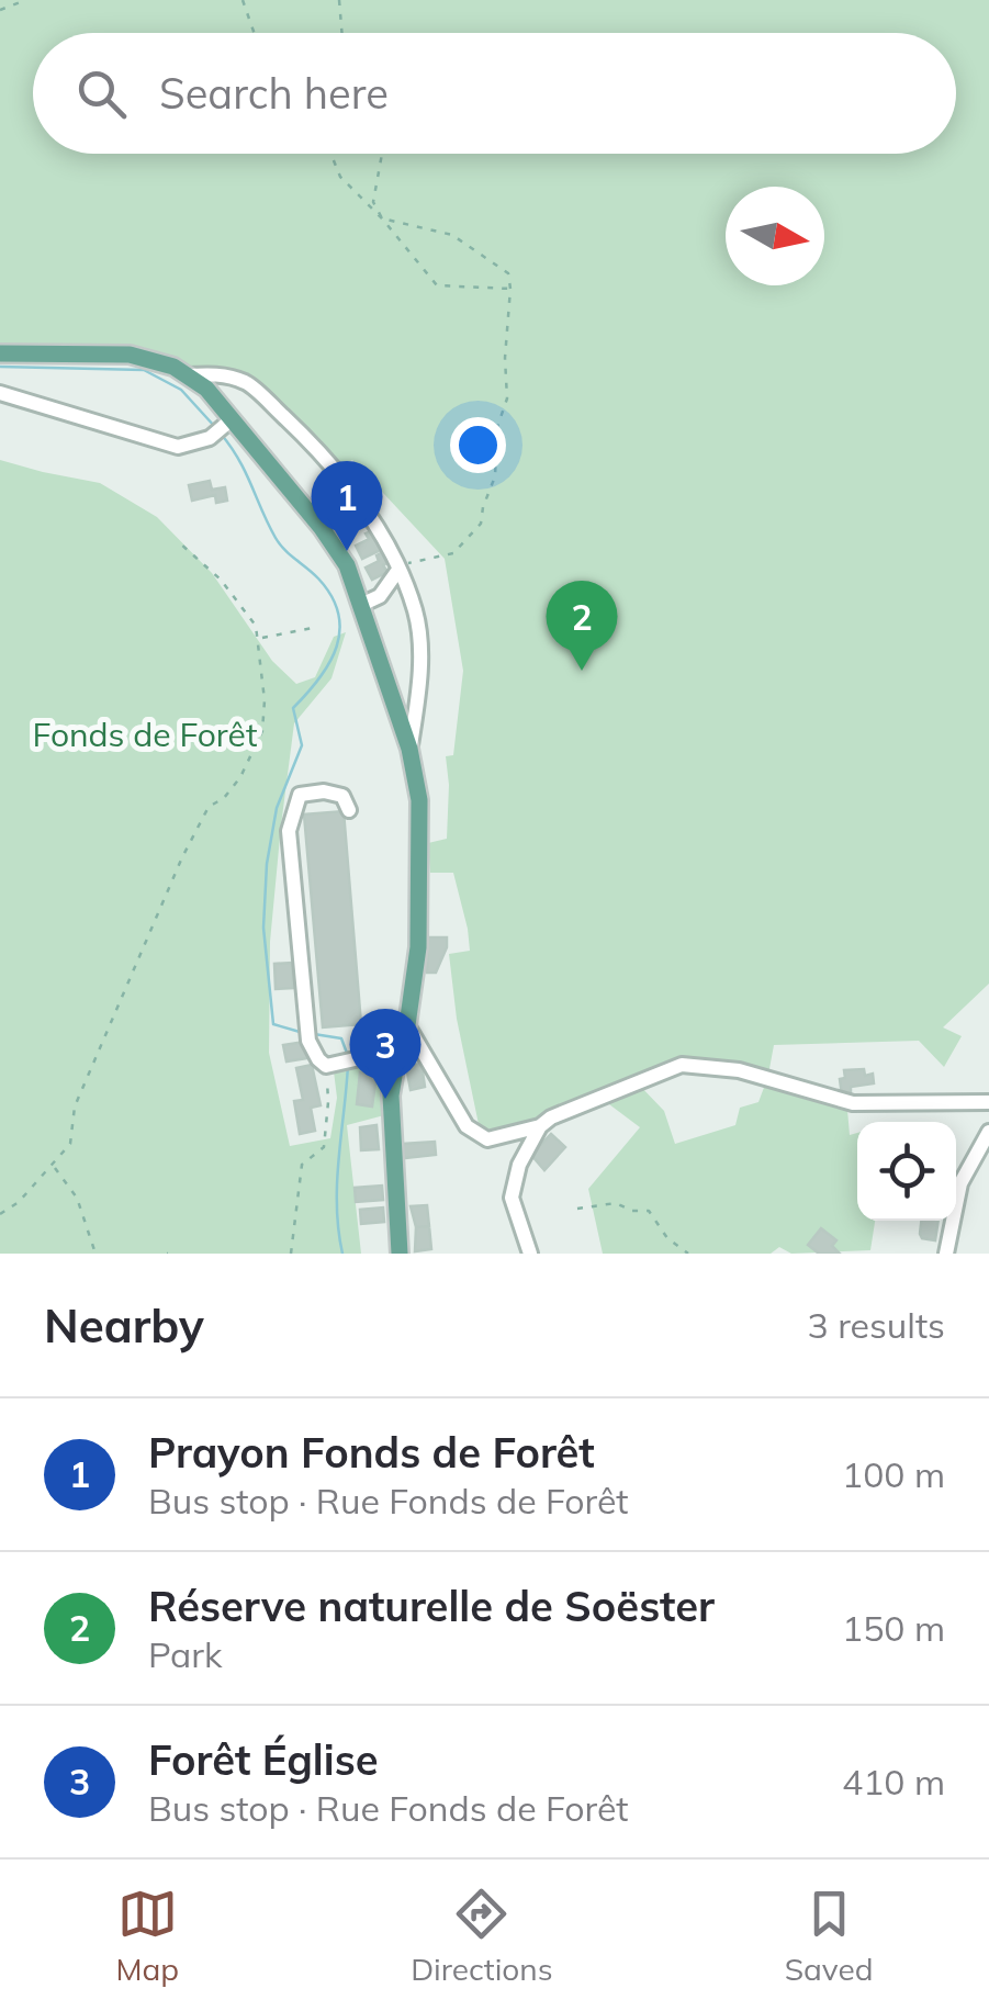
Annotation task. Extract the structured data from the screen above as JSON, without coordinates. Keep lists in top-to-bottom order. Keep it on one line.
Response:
{"parks":["Fonds de Forêt"],"north":"right","page":{"search":"Search here","pins":["1","2","3"],"heading":["Nearby","3 results"],"list":[{"mark":"1","name":"Prayon Fonds de Forêt","note":"Bus stop · Rue Fonds de Forêt","value":"100 m"},{"mark":"2","name":"Réserve naturelle de Soëster","note":"Park","value":"150 m"},{"mark":"3","name":"Forêt Église","note":"Bus stop · Rue Fonds de Forêt","value":"410 m"}],"nav":["Map","Directions","Saved"]}}
